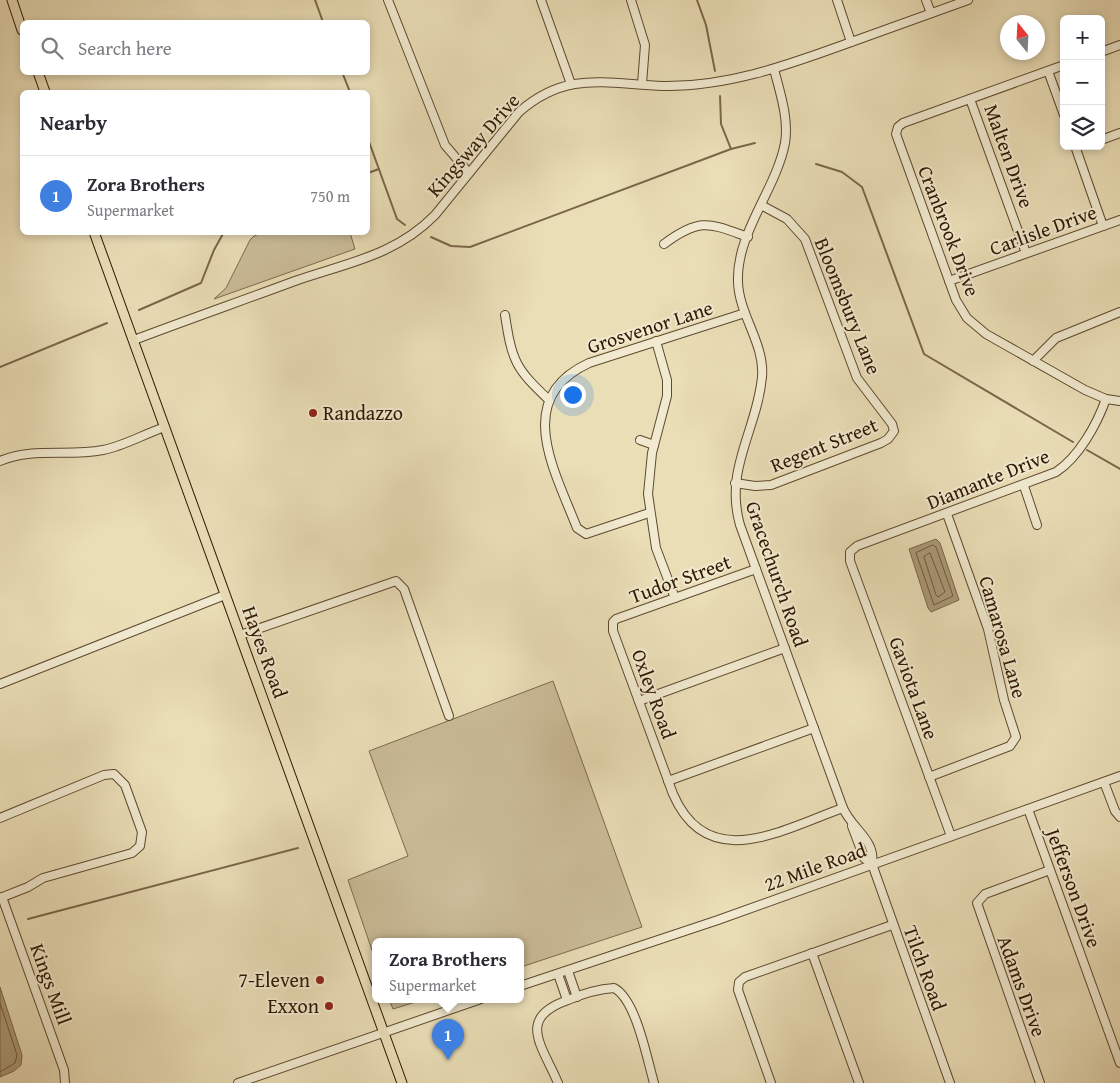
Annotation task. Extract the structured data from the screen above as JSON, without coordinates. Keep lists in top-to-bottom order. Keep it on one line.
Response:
{"streets":{"main road":["Hayes Road"],"street":["Kingsway Drive","Malten Drive","Carlisle Drive","Cranbrook Drive","Bloomsbury Lane","Grosvenor Lane","Regent Street","Diamante Drive","Gracechurch Road","Tudor Street","Camarosa Lane","Gaviota Lane","Oxley Road","22 Mile Road","Jefferson Drive","Tilch Road","Kings Mill","Adams Drive"]},"crossings":[["Kingsway Drive","Gracechurch Road"],["Kingsway Drive","Hayes Road"],["Malten Drive","Carlisle Drive"],["Malten Drive","Cranbrook Drive"],["Carlisle Drive","Cranbrook Drive"],["Cranbrook Drive","Diamante Drive"],["Bloomsbury Lane","Regent Street"],["Bloomsbury Lane","Gracechurch Road"],["Grosvenor Lane","Gracechurch Road"],["Regent Street","Gracechurch Road"],["Diamante Drive","Camarosa Lane"],["Diamante Drive","Gaviota Lane"],["Gracechurch Road","Tudor Street"],["Gracechurch Road","Oxley Road"],["Gracechurch Road","22 Mile Road"],["Gracechurch Road","Tilch Road"],["Tudor Street","Oxley Road"],["Camarosa Lane","Gaviota Lane"],["Gaviota Lane","22 Mile Road"],["22 Mile Road","Jefferson Drive"],["22 Mile Road","Tilch Road"],["Jefferson Drive","Adams Drive"]],"places":["Randazzo","7-Eleven","Exxon"],"north":"top","page":{"map_buttons":["+","−"],"search":"Search here","heading":"Nearby","list":[{"mark":"1","name":"Zora Brothers","note":"Supermarket","value":"750 m"}],"popup":["Zora Brothers","Supermarket"],"pins":"1"}}
